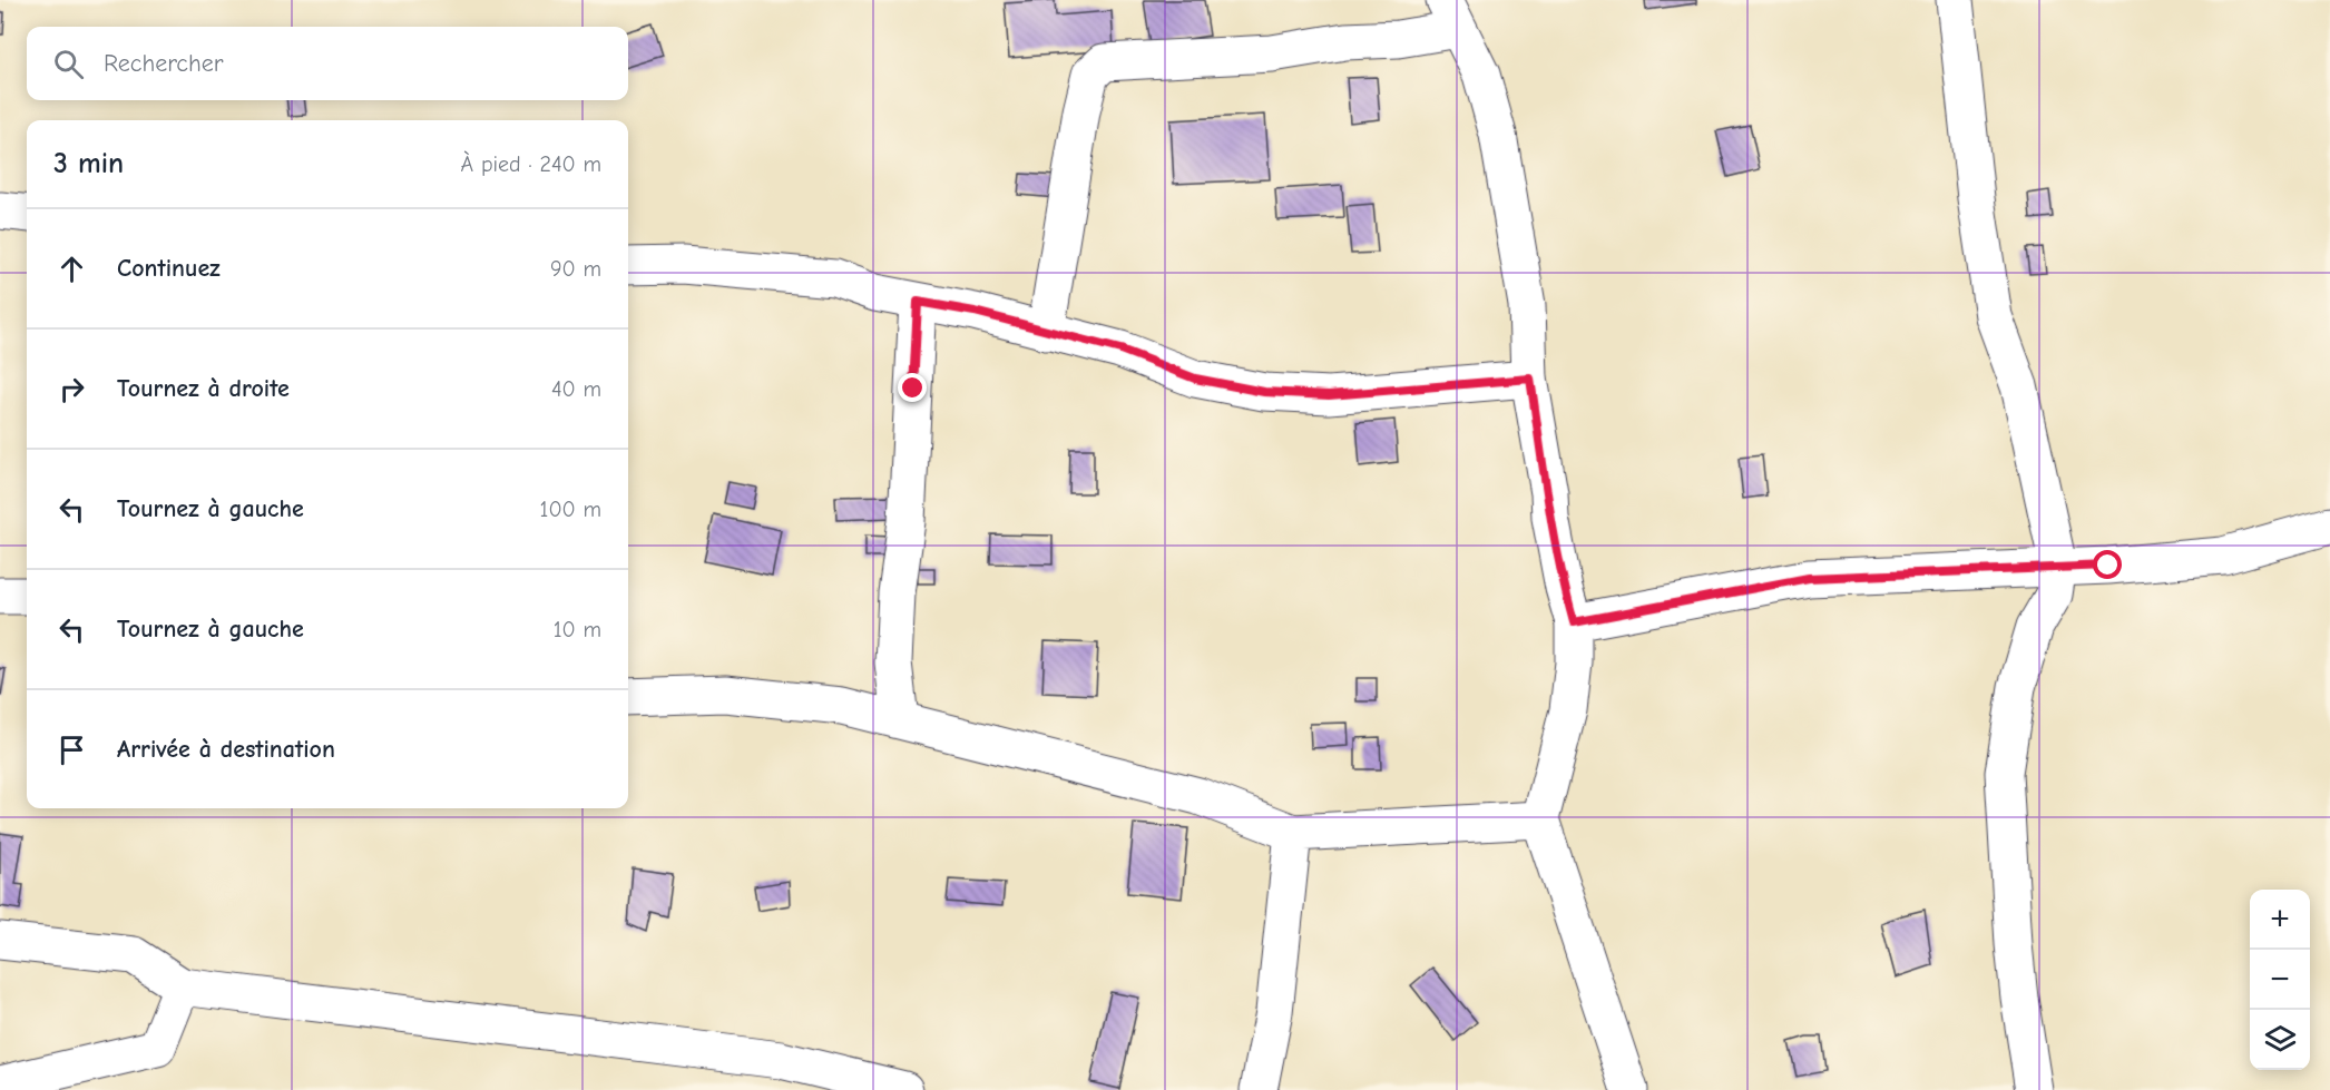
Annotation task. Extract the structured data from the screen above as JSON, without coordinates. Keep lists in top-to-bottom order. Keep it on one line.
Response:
{"page":{"search":"Rechercher","heading":["3 min","À pied · 240 m"],"list":[["Continuez","90 m"],["Tournez à droite","40 m"],["Tournez à gauche","100 m"],["Tournez à gauche","10 m"],"Arrivée à destination"],"map_buttons":["+","−"]}}
